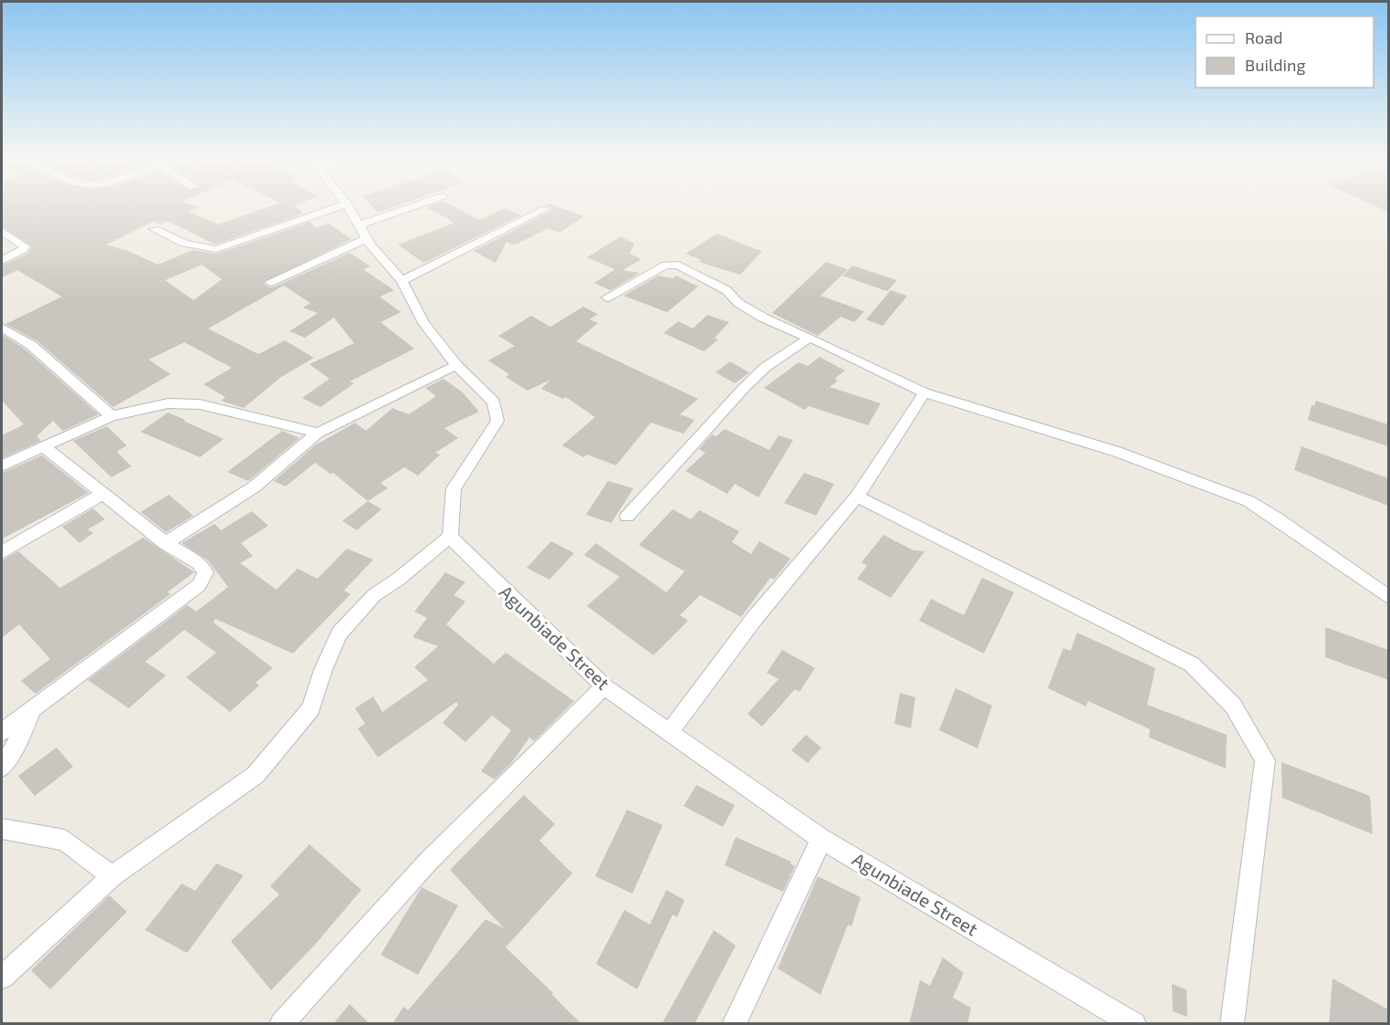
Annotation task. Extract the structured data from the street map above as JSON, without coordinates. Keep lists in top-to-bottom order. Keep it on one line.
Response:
{"streets":{"street":["Agunbiade Street"]},"legend":["Road","Building"]}
